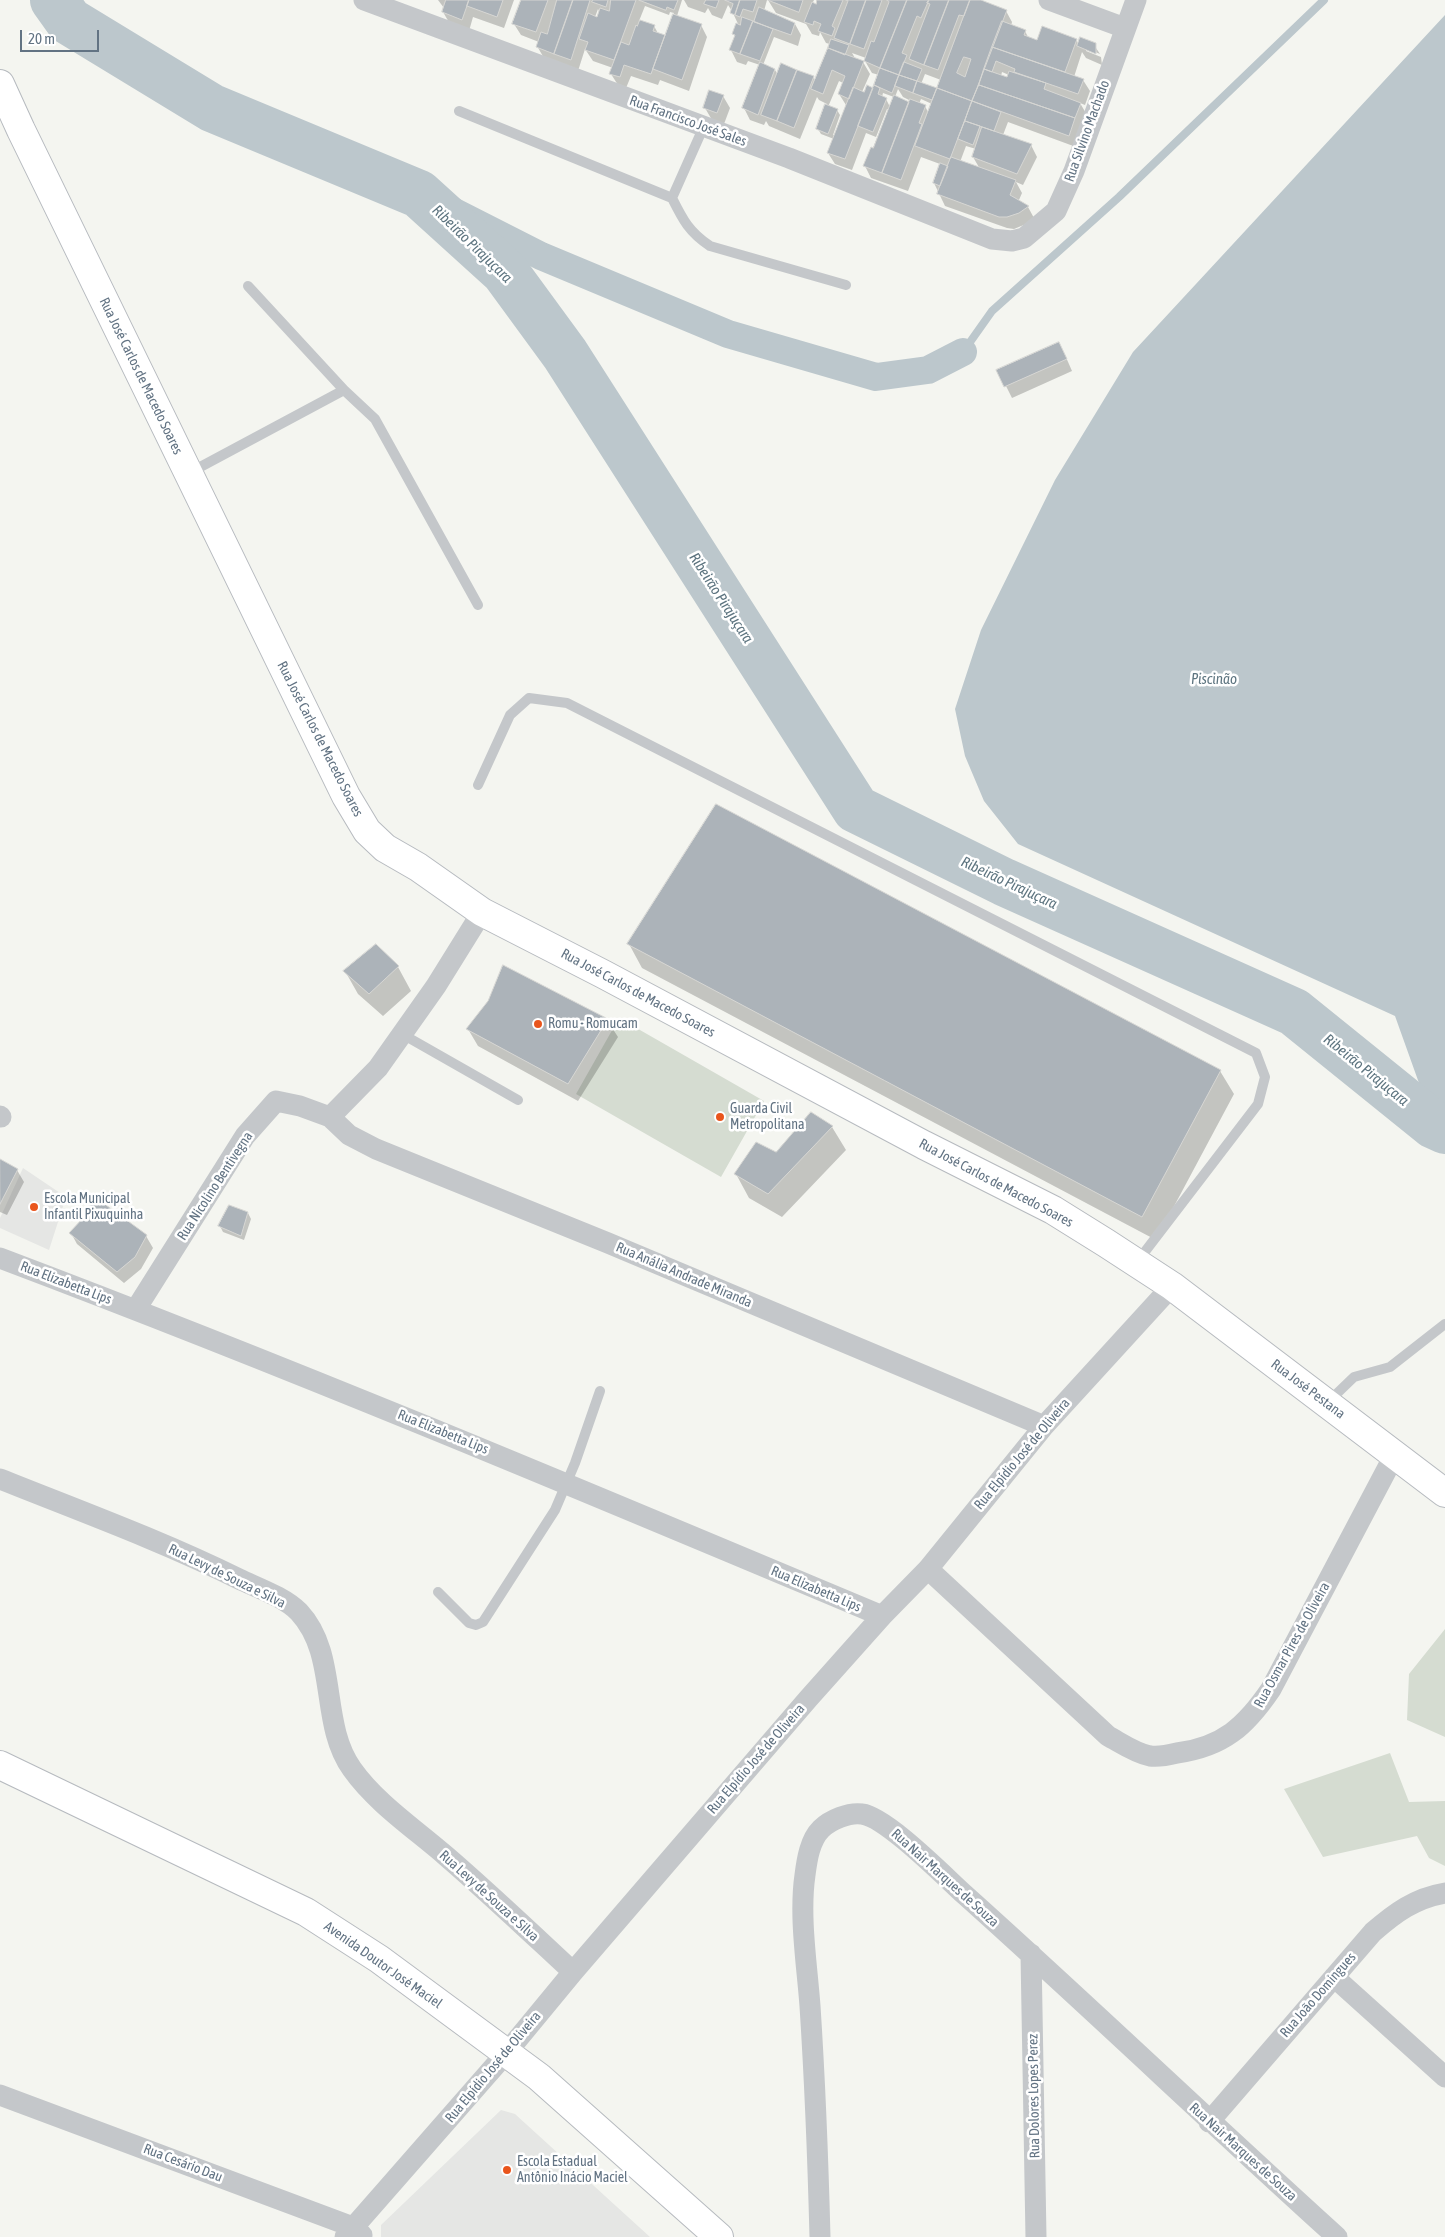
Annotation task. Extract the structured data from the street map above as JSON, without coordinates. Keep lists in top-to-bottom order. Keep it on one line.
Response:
{"streets":{"street":["Rua Francisco José Sales","Rua Silvino Machado","Rua José Carlos de Macedo Soares","Rua Nicolino Bentivegna","Rua Anália Andrade Miranda","Rua Elizabetta Lips","Rua José Pestana","Rua Elpídio José de Oliveira","Rua Levy de Souza e Silva","Rua Osmar Pires de Oliveira","Rua Nair Marques de Souza","Avenida Doutor José Maciel","Rua João Domingues","Rua Dolores Lopes Perez","Rua Cesário Dau"]},"crossings":[["Rua Francisco José Sales","Rua Silvino Machado"],["Rua José Carlos de Macedo Soares","Rua José Pestana"],["Rua José Carlos de Macedo Soares","Rua Elpídio José de Oliveira"],["Rua Nicolino Bentivegna","Rua Anália Andrade Miranda"],["Rua Nicolino Bentivegna","Rua Elizabetta Lips"],["Rua Anália Andrade Miranda","Rua Elpídio José de Oliveira"],["Rua Elizabetta Lips","Rua Elpídio José de Oliveira"],["Rua José Pestana","Rua Elpídio José de Oliveira"],["Rua José Pestana","Rua Osmar Pires de Oliveira"],["Rua Elpídio José de Oliveira","Rua Levy de Souza e Silva"],["Rua Elpídio José de Oliveira","Rua Osmar Pires de Oliveira"],["Rua Elpídio José de Oliveira","Avenida Doutor José Maciel"],["Rua Elpídio José de Oliveira","Rua Cesário Dau"],["Rua Nair Marques de Souza","Rua João Domingues"],["Rua Nair Marques de Souza","Rua Dolores Lopes Perez"]],"water":["Ribeirão Pirajuçara","Piscinão"],"places":["Romu - Romucam","Guarda Civil Metropolitana","Escola Municipal Infantil Pixuquinha","Escola Estadual Antônio Inácio Maciel"],"scale_bar":"20 m"}
